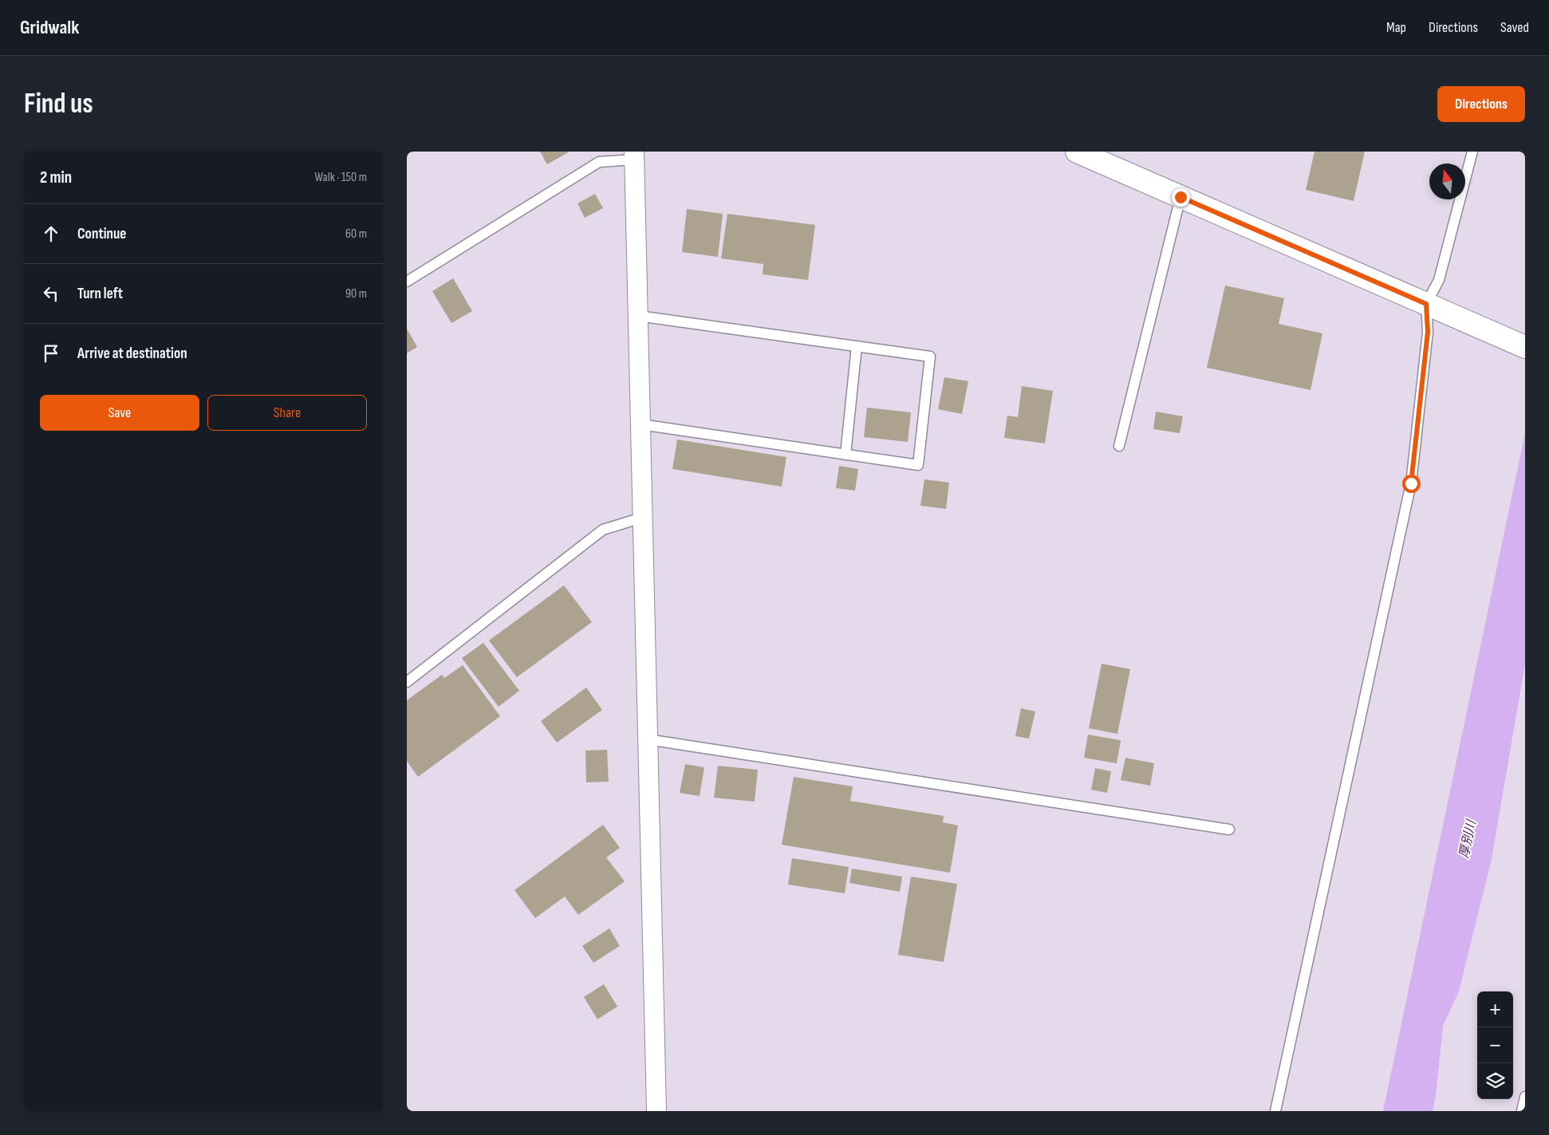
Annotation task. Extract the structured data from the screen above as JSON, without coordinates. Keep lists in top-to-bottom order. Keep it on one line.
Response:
{"water":["厚別川"],"north":"top","page":{"header":"Gridwalk","nav":["Map","Directions","Saved"],"buttons":["Directions",["Save","Share"]],"title":"Find us","heading":["2 min","Walk · 150 m"],"list":[["Continue","60 m"],["Turn left","90 m"],"Arrive at destination"],"map_buttons":["+","−"]}}
